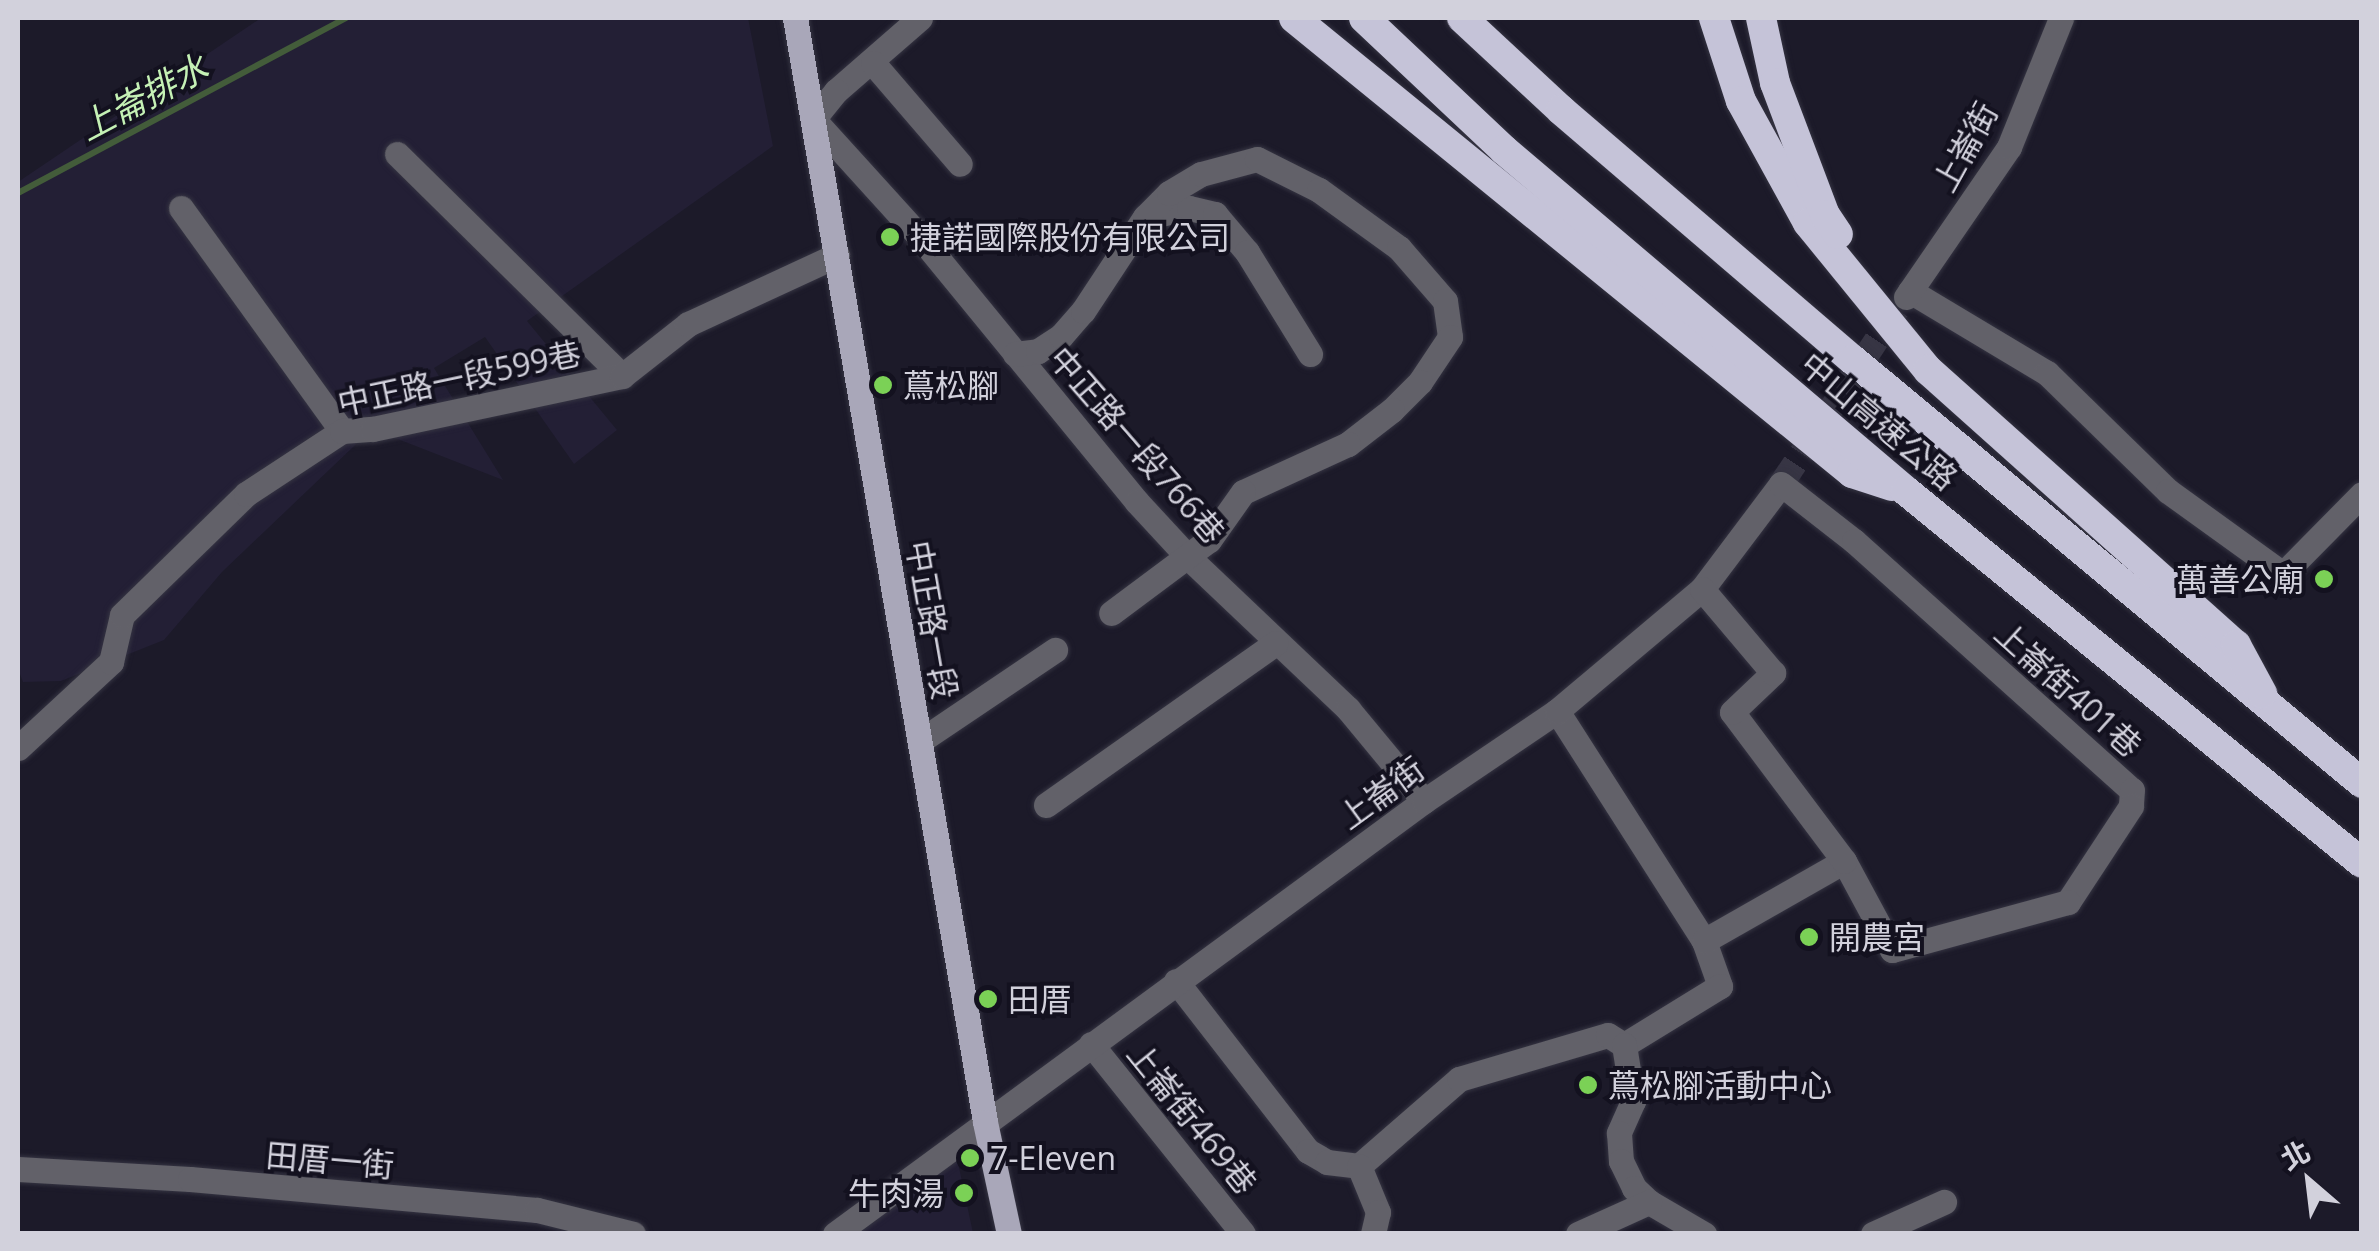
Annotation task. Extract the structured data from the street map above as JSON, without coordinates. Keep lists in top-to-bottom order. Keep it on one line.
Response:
{"streets":{"highway":["中山高速公路"],"main road":["中正路一段"],"street":["上崙街","中正路一段599巷","中正路一段766巷","上崙街401巷","上崙街469巷","田厝一街"]},"crossings":[["上崙街","中正路一段766巷"],["上崙街","中正路一段"],["上崙街","上崙街401巷"],["上崙街","上崙街469巷"],["中正路一段599巷","中正路一段"],["中正路一段766巷","中正路一段"]],"water":["上崙排水"],"places":["捷諾國際股份有限公司","蔦松腳","萬善公廟","開農宮","田厝","蔦松腳活動中心","7-Eleven","牛肉湯"],"north":"top left"}
